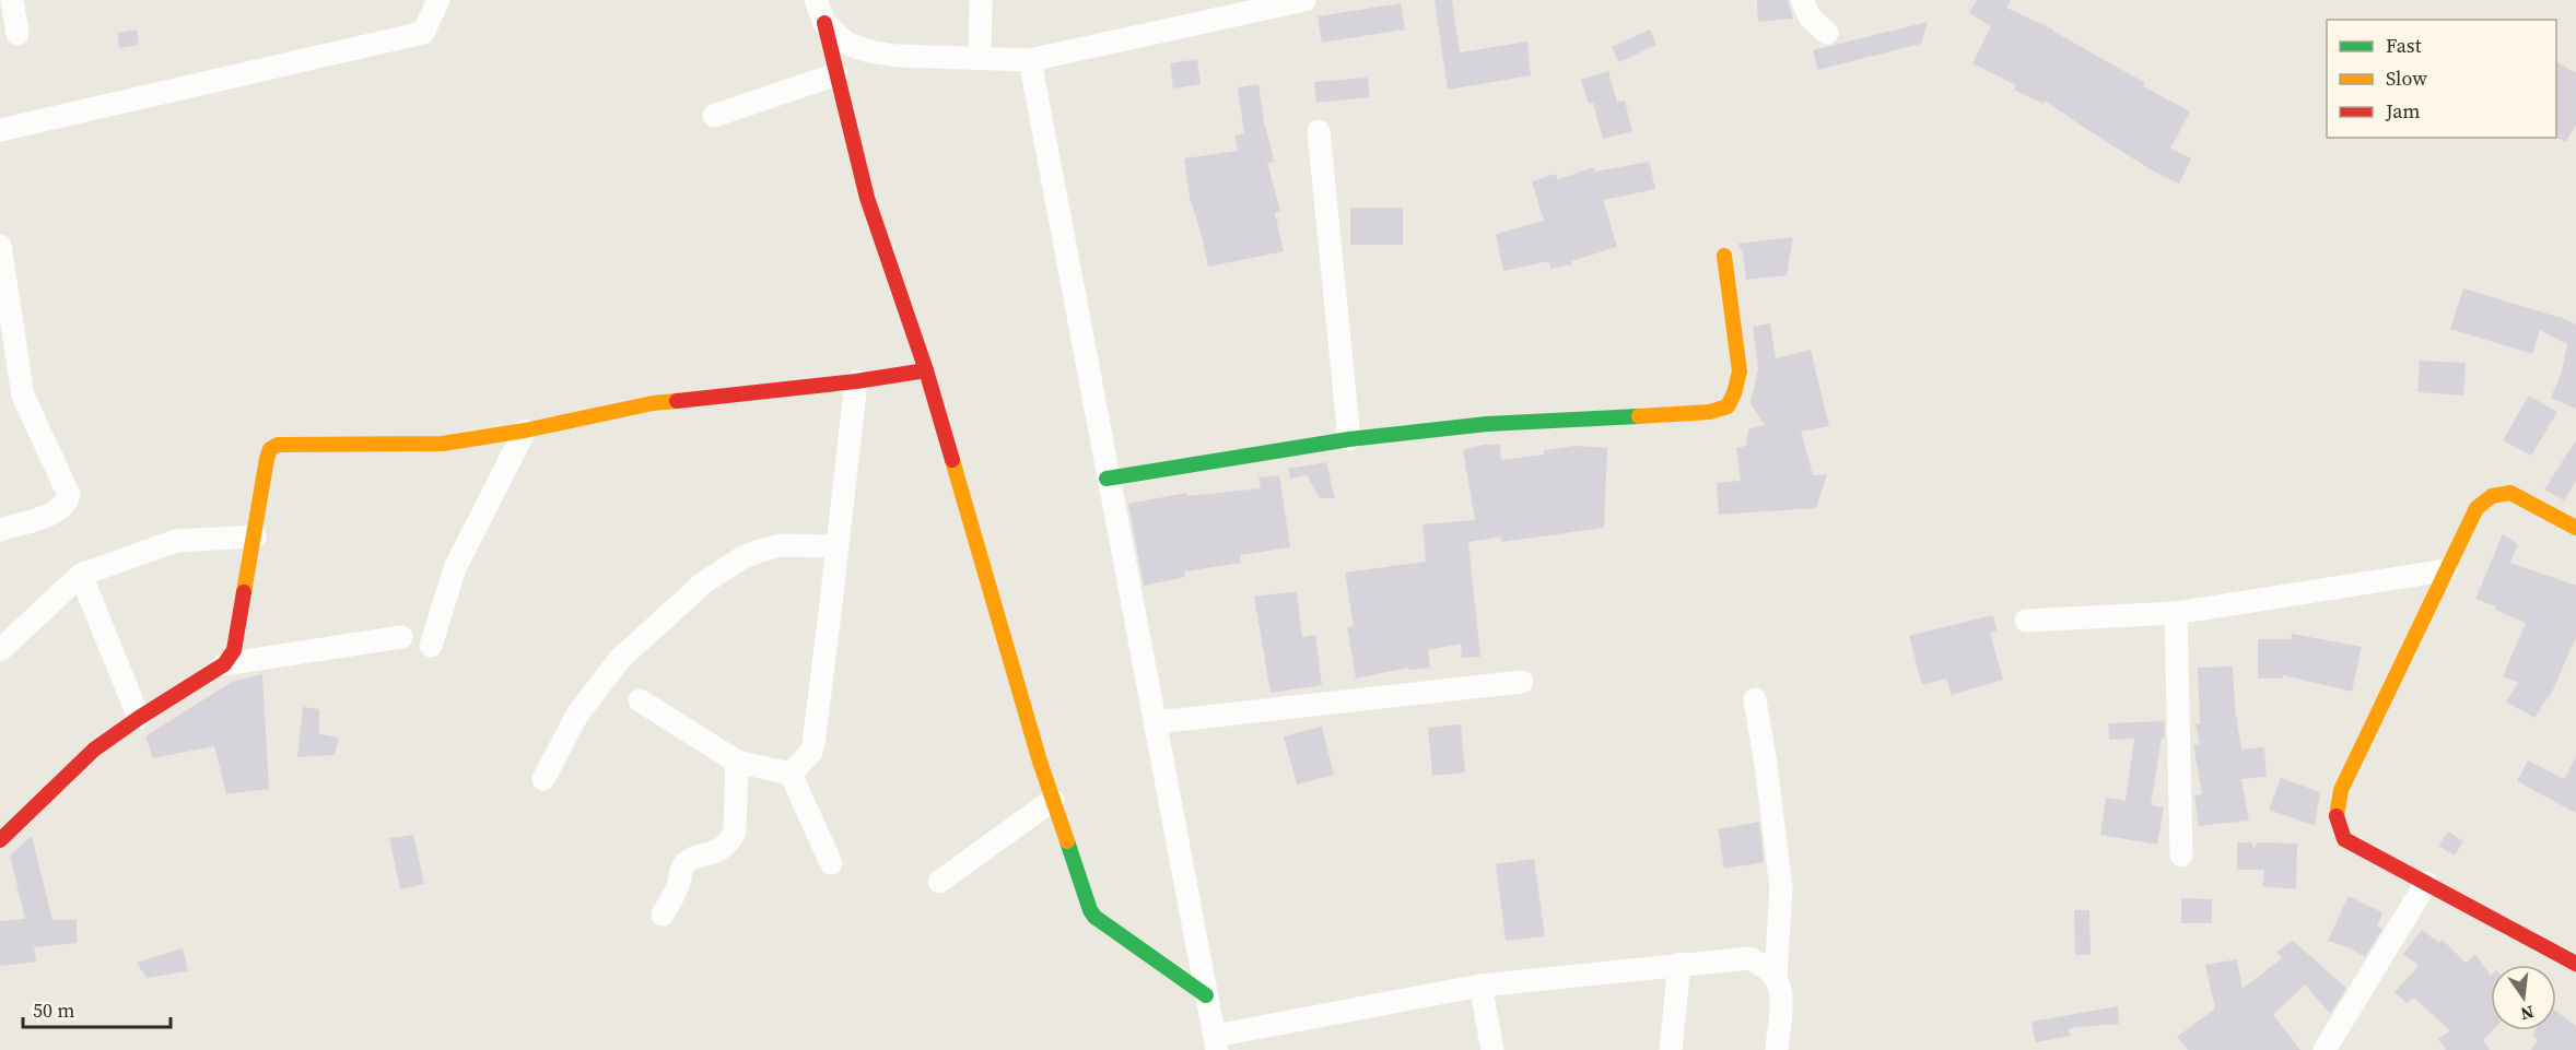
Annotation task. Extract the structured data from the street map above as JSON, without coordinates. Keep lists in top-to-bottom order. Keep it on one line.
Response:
{"legend":["Fast","Slow","Jam"],"scale_bar":"50 m","north":"bottom"}
